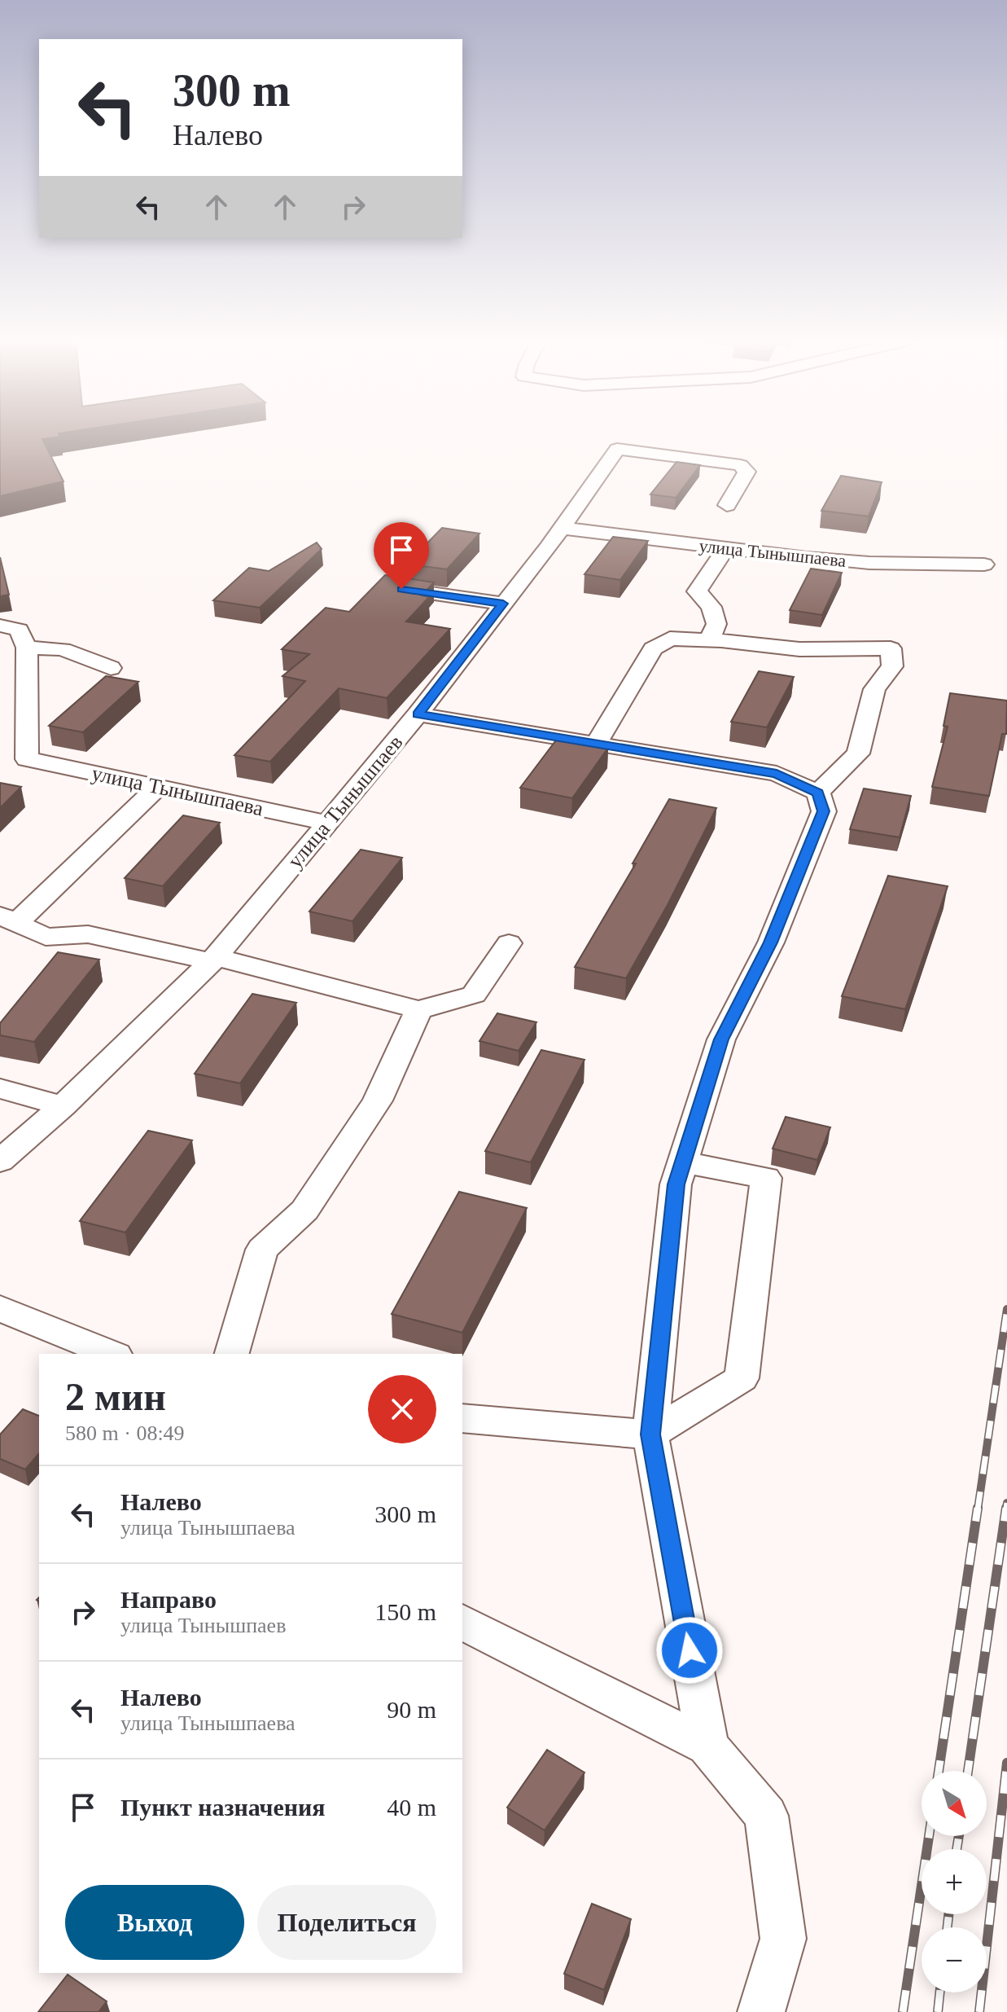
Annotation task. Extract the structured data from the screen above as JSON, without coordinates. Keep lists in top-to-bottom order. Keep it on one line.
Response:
{"streets":{"street":["улица Тынышпаева","улица Тынышпаев"]},"crossings":[["улица Тынышпаева","улица Тынышпаев"]],"north":"bottom right","page":{"turn":["300 m","Налево"],"heading":["2 мин","580 m · 08:49"],"list":[{"name":"Налево","note":"улица Тынышпаева","value":"300 m"},{"name":"Направо","note":"улица Тынышпаев","value":"150 m"},{"name":"Налево","note":"улица Тынышпаева","value":"90 m"},{"name":"Пункт назначения","value":"40 m"}],"map_buttons":["+","−"],"buttons":["Выход","Поделиться"]}}
